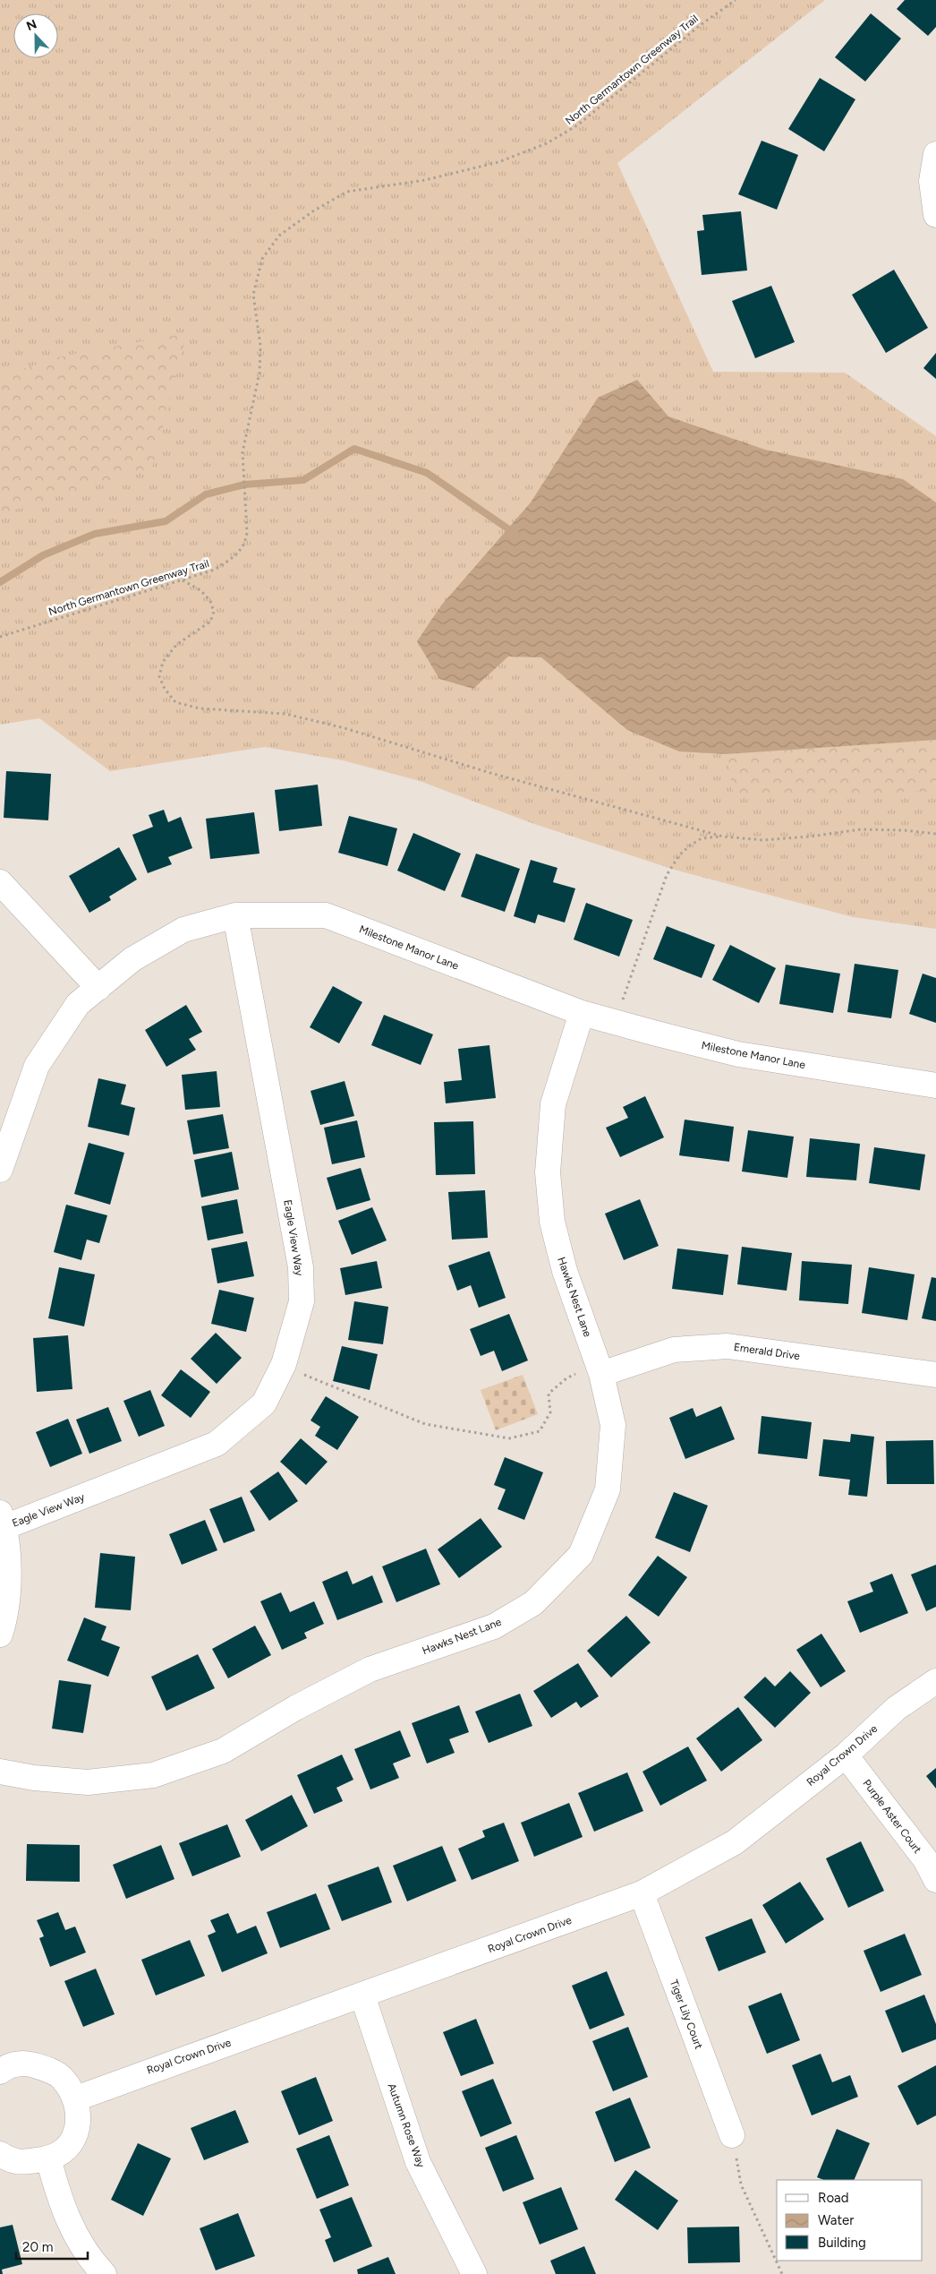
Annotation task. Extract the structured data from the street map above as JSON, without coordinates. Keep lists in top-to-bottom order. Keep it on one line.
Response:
{"streets":{"street":["Milestone Manor Lane","Eagle View Way","Hawks Nest Lane","Emerald Drive","Royal Crown Drive","Purple Aster Court","Tiger Lily Court","Autumn Rose Way"],"path":["North Germantown Greenway Trail"]},"crossings":[["Milestone Manor Lane","Eagle View Way"],["Milestone Manor Lane","Hawks Nest Lane"],["Hawks Nest Lane","Emerald Drive"],["Royal Crown Drive","Purple Aster Court"],["Royal Crown Drive","Tiger Lily Court"],["Royal Crown Drive","Autumn Rose Way"]],"legend":["Road","Water","Building"],"scale_bar":"20 m","north":"top"}
